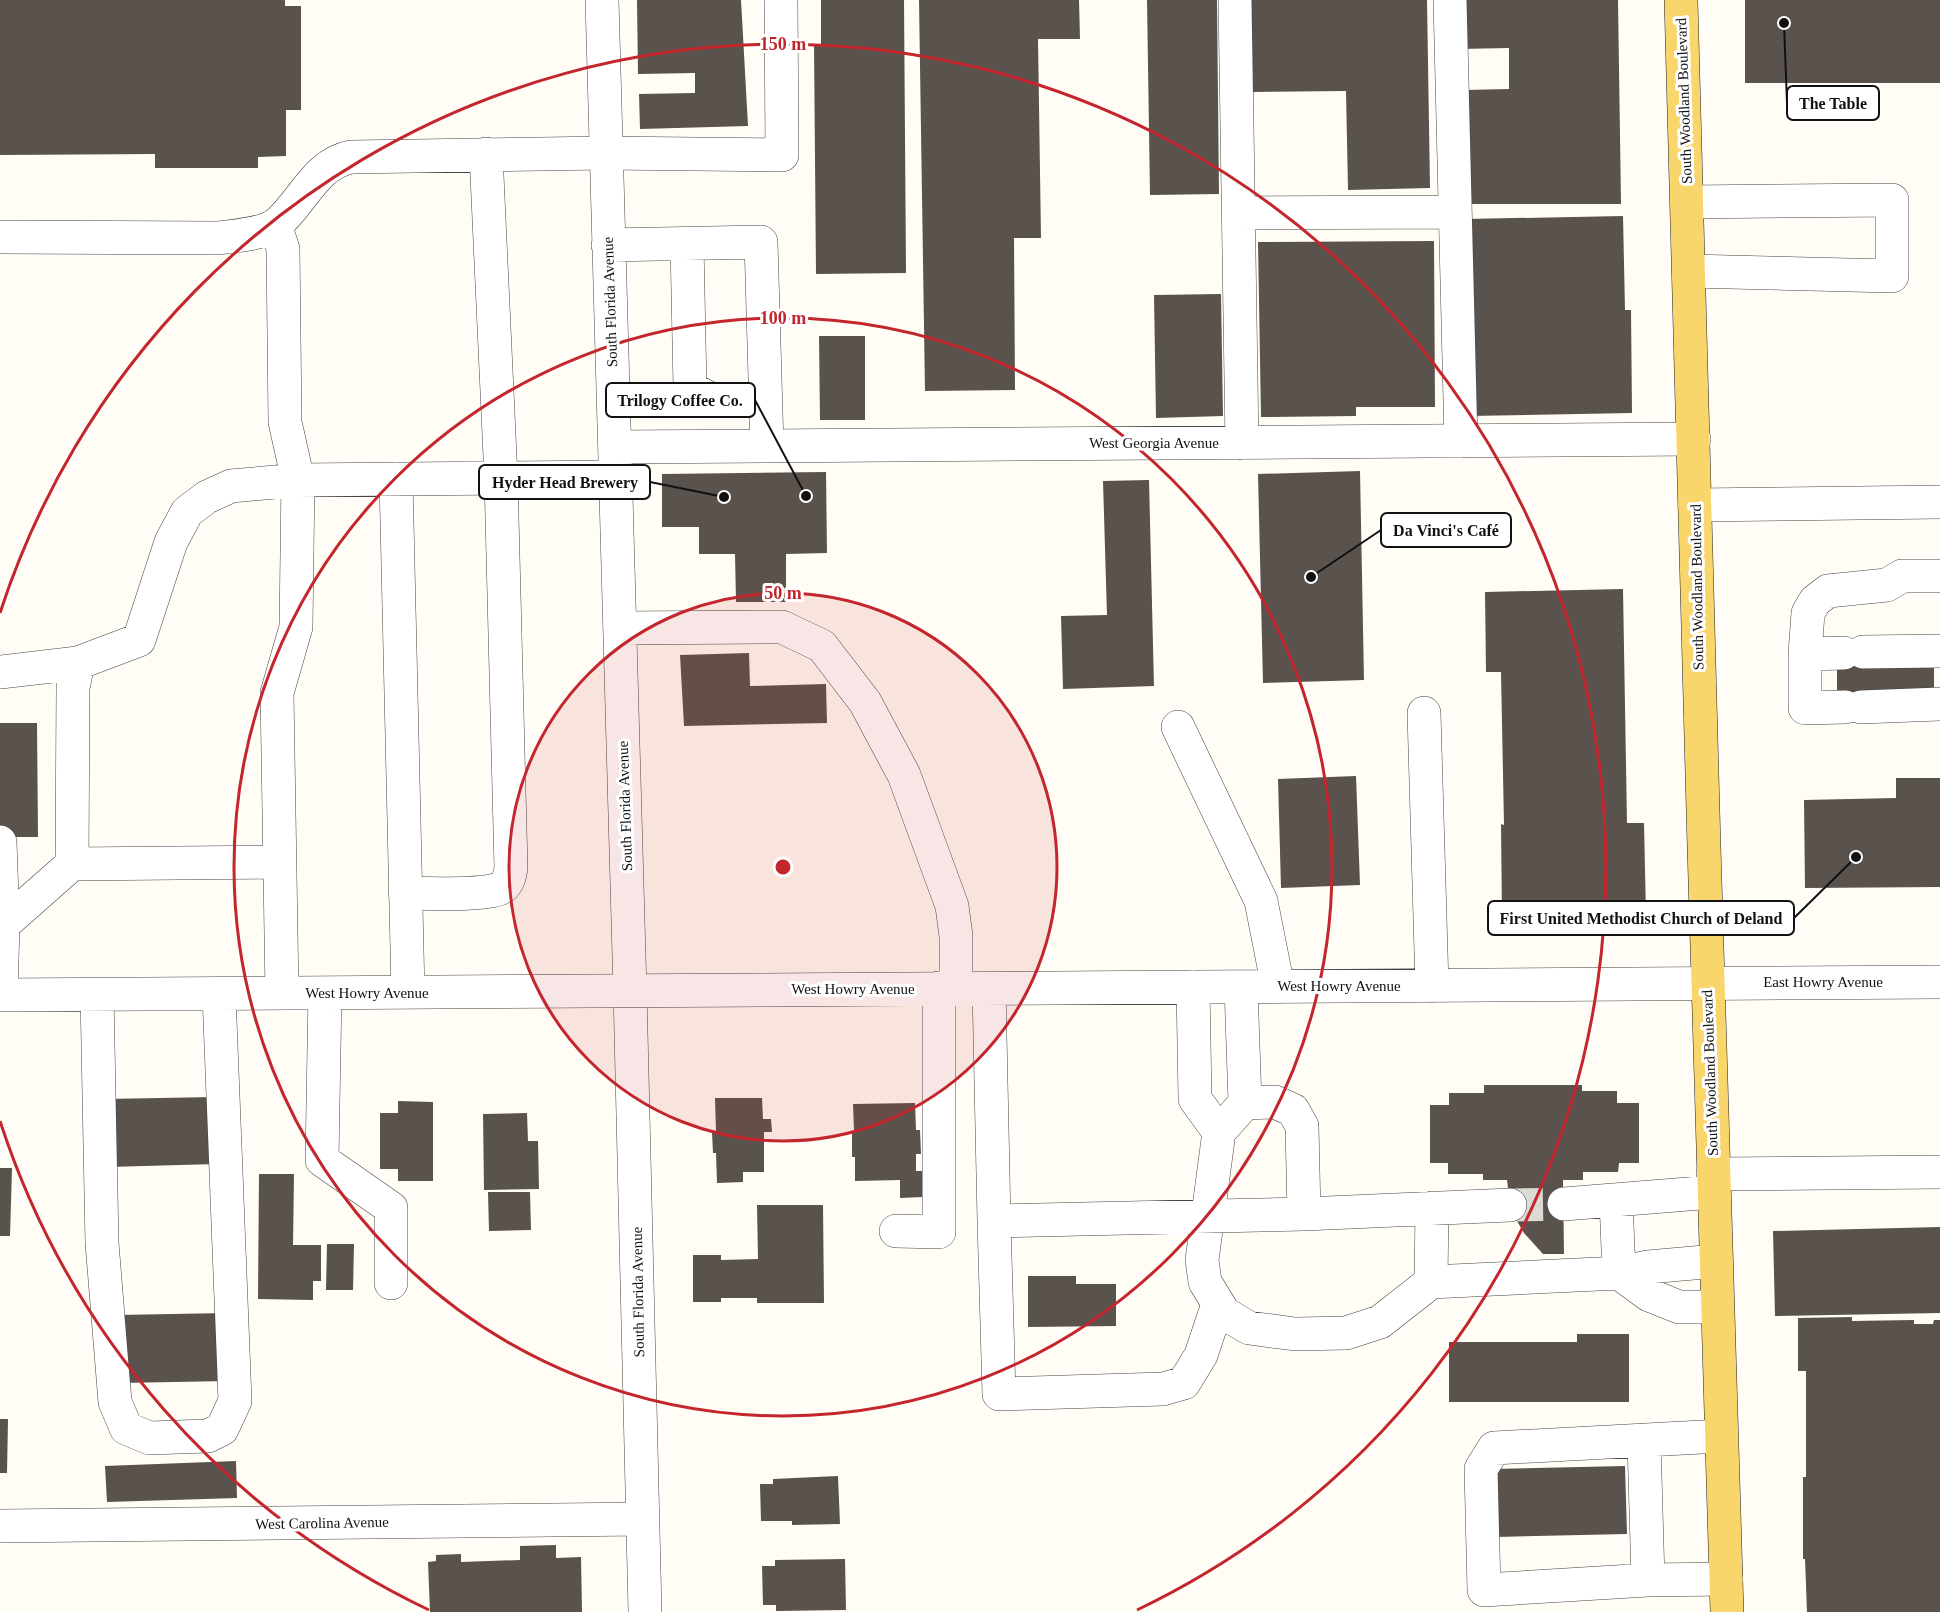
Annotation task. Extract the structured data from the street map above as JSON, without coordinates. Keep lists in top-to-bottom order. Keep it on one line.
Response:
{"streets":{"main road":["South Woodland Boulevard"],"street":["South Florida Avenue","West Georgia Avenue","East Howry Avenue","West Howry Avenue","West Carolina Avenue"]},"crossings":[["South Woodland Boulevard","West Georgia Avenue"],["South Woodland Boulevard","East Howry Avenue"],["South Woodland Boulevard","West Howry Avenue"],["South Florida Avenue","West Georgia Avenue"],["South Florida Avenue","West Howry Avenue"],["South Florida Avenue","West Carolina Avenue"],["East Howry Avenue","West Howry Avenue"]],"places":["The Table","Trilogy Coffee Co.","Hyder Head Brewery","Da Vinci's Café","First United Methodist Church of Deland"],"rings":["150 m","100 m","50 m"]}
